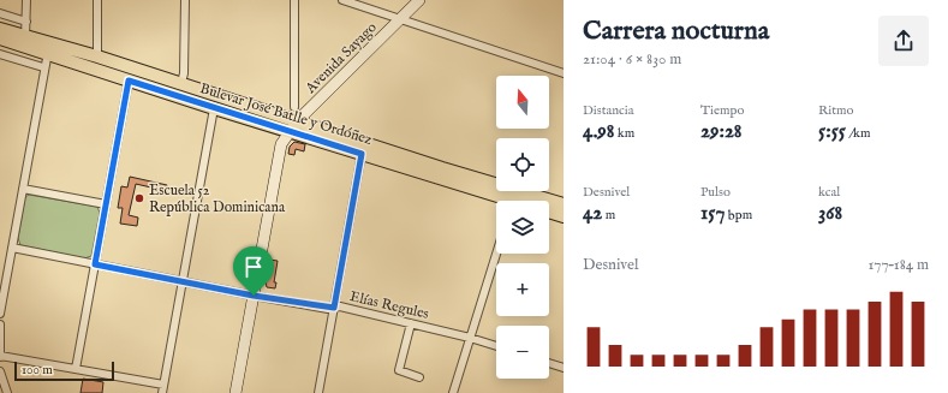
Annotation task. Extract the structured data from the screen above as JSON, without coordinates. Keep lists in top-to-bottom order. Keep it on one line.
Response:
{"streets":{"main road":["Bulevar José Batlle y Ordóñez"],"street":["Avenida Sayago","Elías Regules"]},"crossings":[["Avenida Sayago","Bulevar José Batlle y Ordóñez"],["Avenida Sayago","Elías Regules"]],"places":["Escuela 52 República Dominicana"],"scale_bar":"100 m","north":"top","page":{"heading":["Carrera nocturna","21:04 · 6 × 830 m"],"map_buttons":["+","−"],"stats":[["Distancia","4.98 km"],["Tiempo","29:28"],["Ritmo","5:55 /km"],["Desnivel","42 m"],["Pulso","157 bpm"],["kcal","368"]],"chart":["Desnivel","177–184 m"],"scale":"100 m"}}
